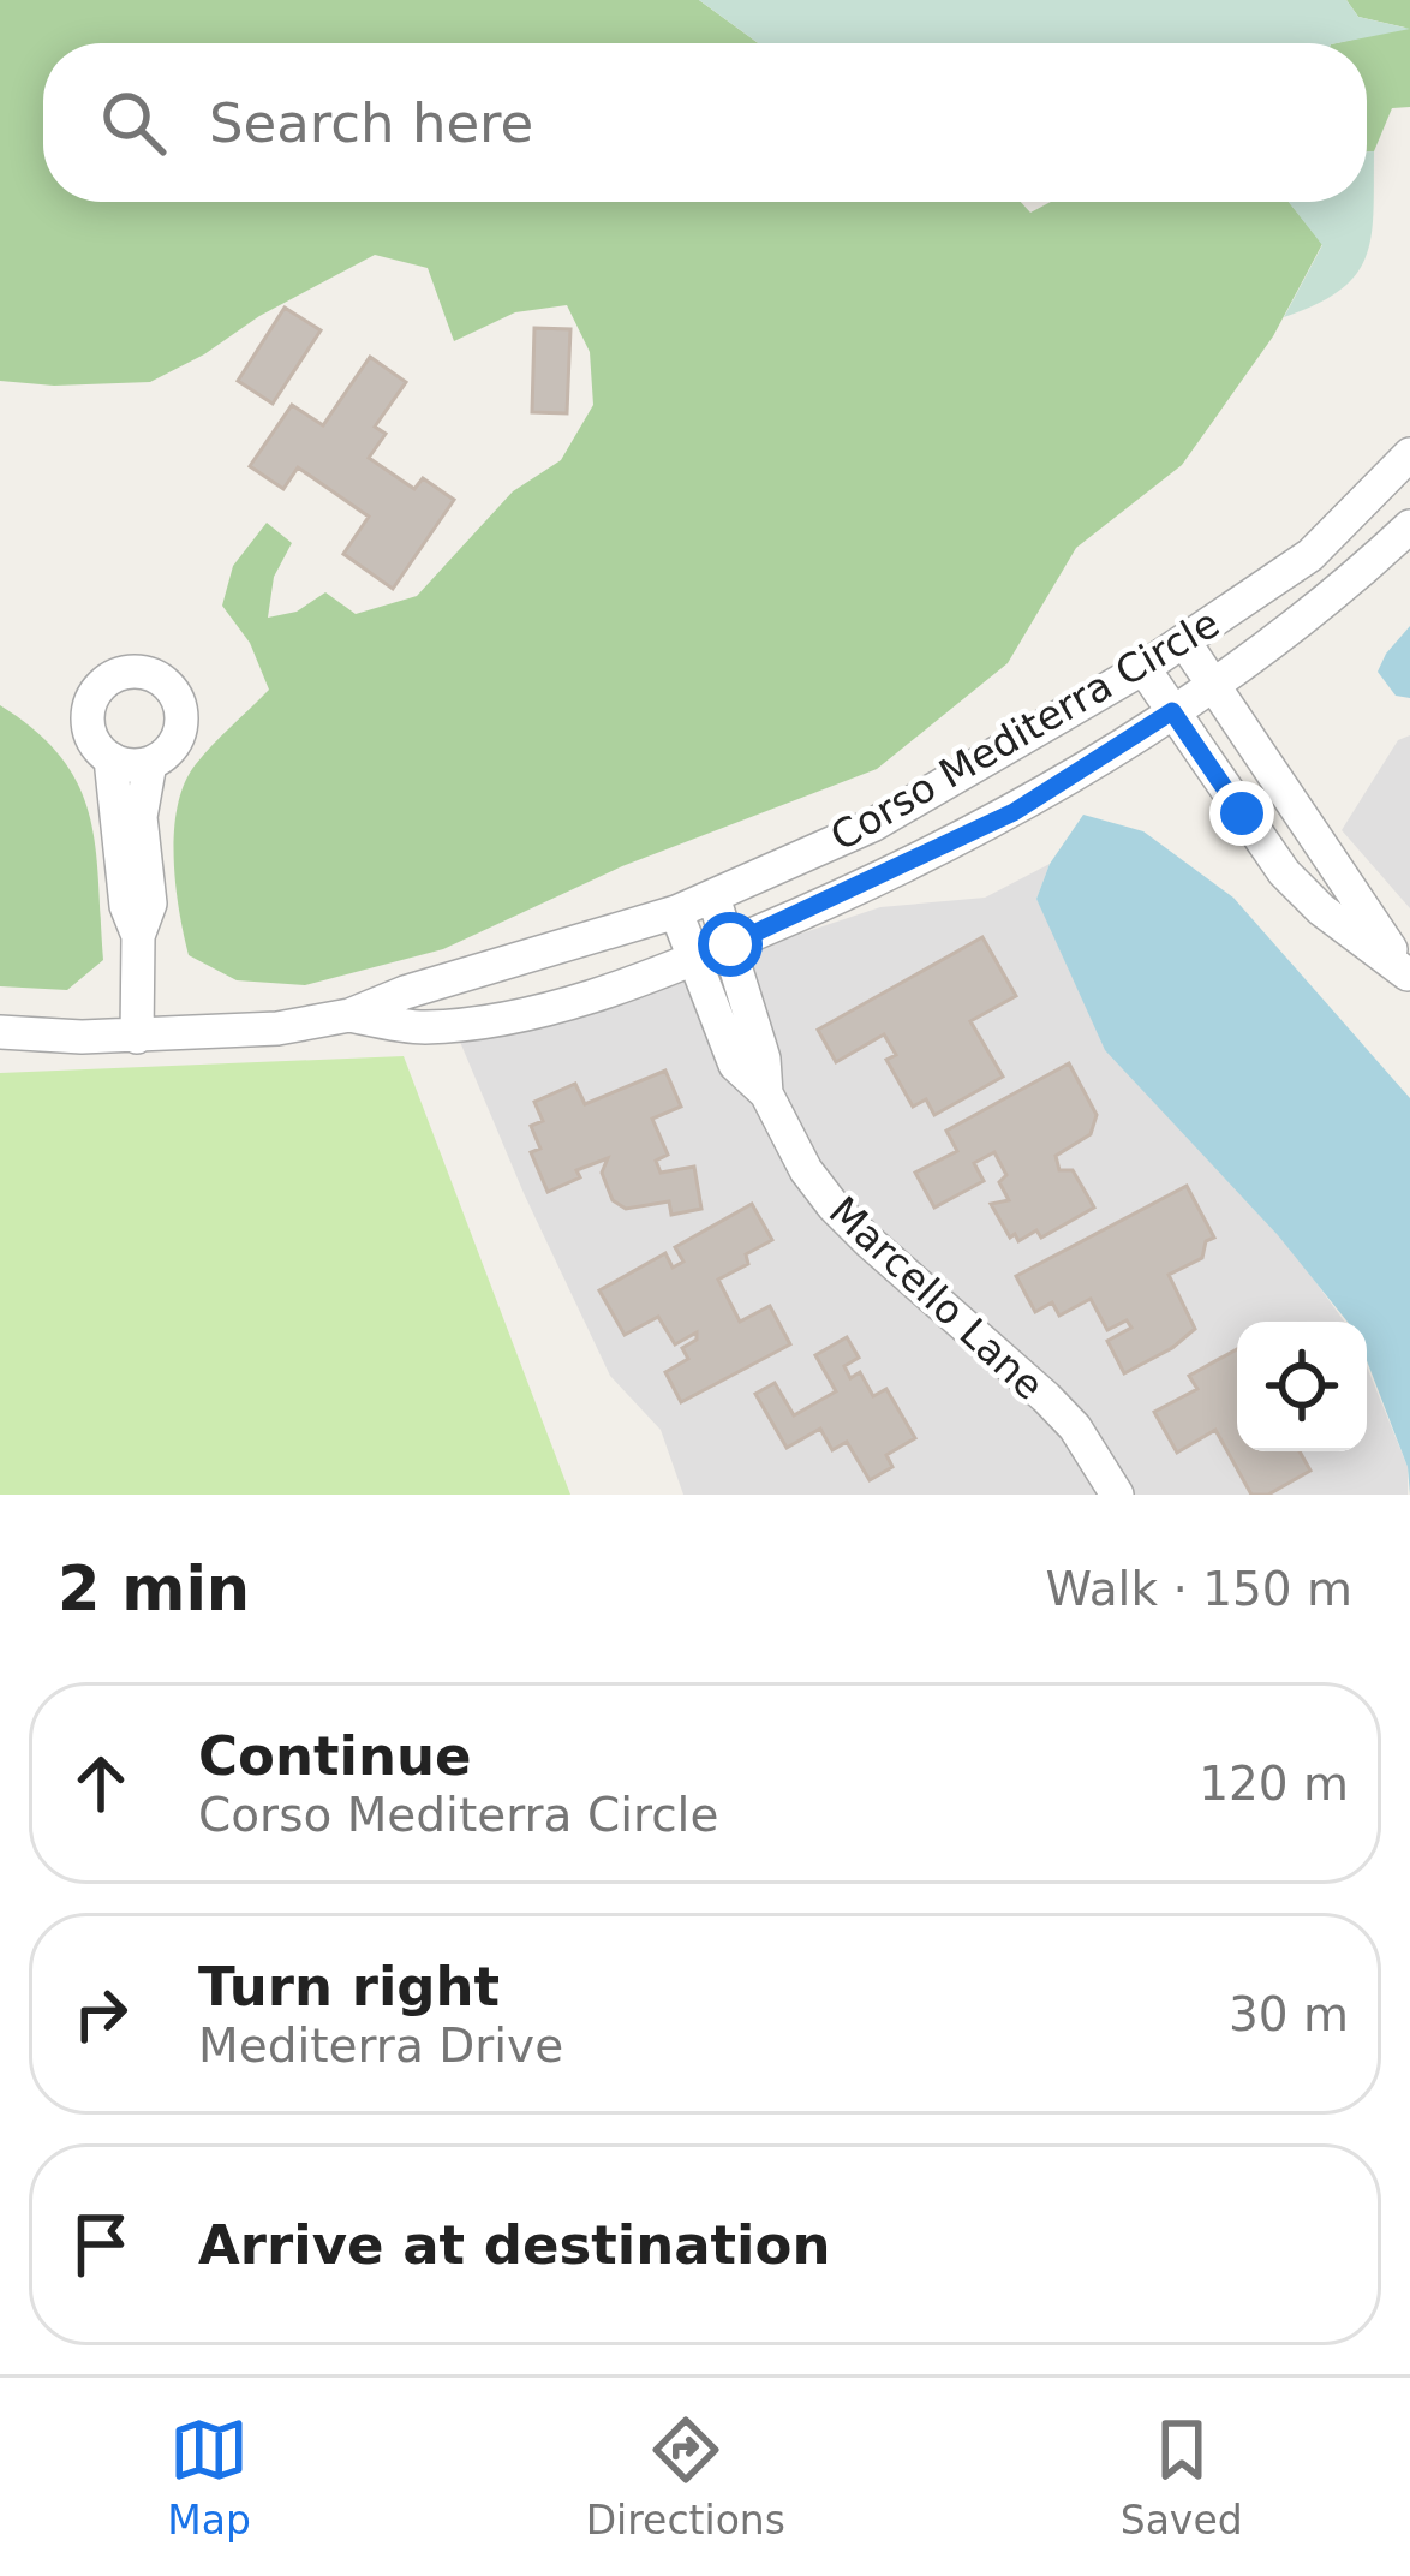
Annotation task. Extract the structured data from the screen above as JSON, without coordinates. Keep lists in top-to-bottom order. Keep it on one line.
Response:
{"streets":{"street":["Corso Mediterra Circle","Marcello Lane"]},"crossings":[["Corso Mediterra Circle","Marcello Lane"]],"page":{"search":"Search here","heading":["2 min","Walk · 150 m"],"list":[["Continue","Corso Mediterra Circle","120 m"],["Turn right","Mediterra Drive","30 m"],"Arrive at destination"],"nav":["Map","Directions","Saved"]}}
